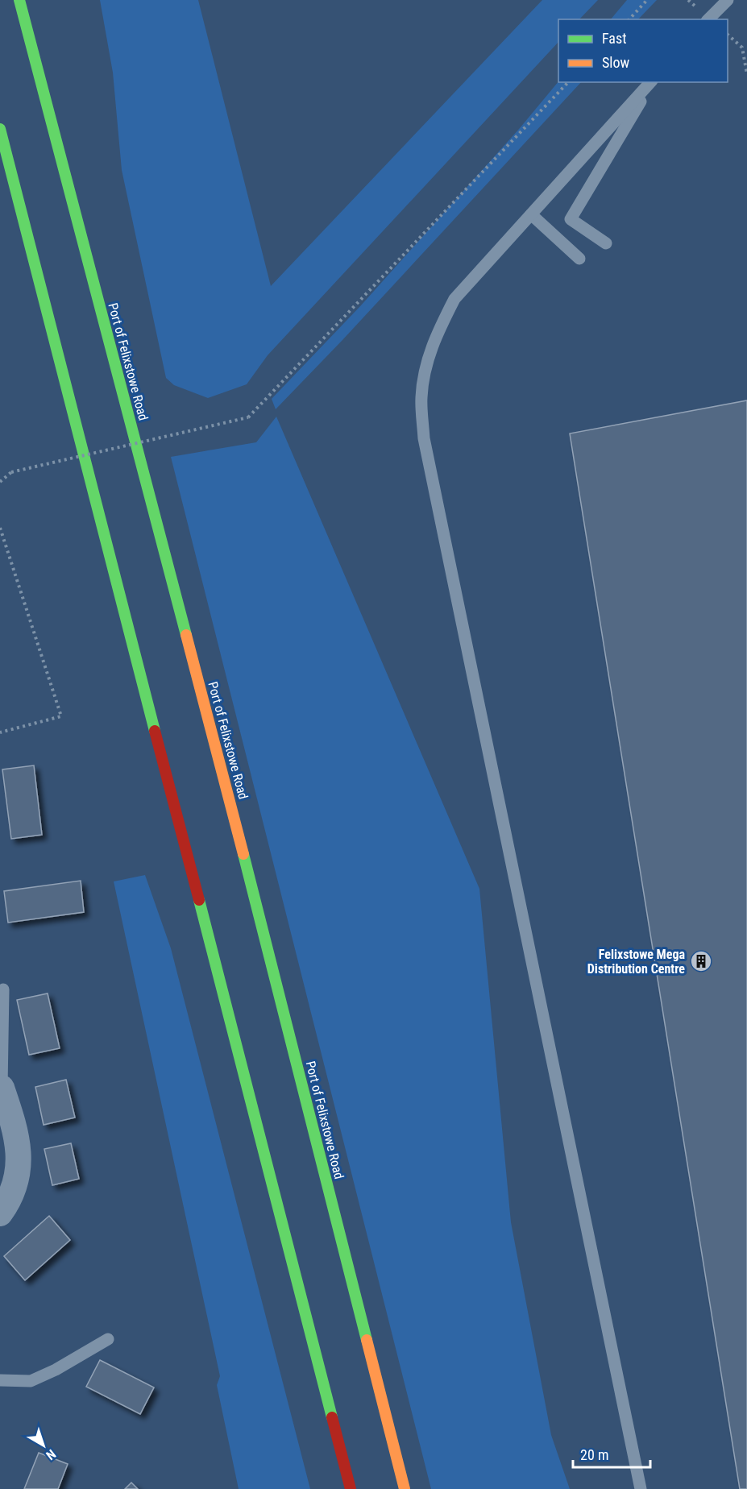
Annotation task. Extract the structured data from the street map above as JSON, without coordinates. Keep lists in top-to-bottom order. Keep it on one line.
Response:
{"streets":{"highway":["Port of Felixstowe Road"]},"places":{"building":["Felixstowe Mega Distribution Centre"]},"legend":["Fast","Slow"],"scale_bar":"20 m","north":"bottom right"}
